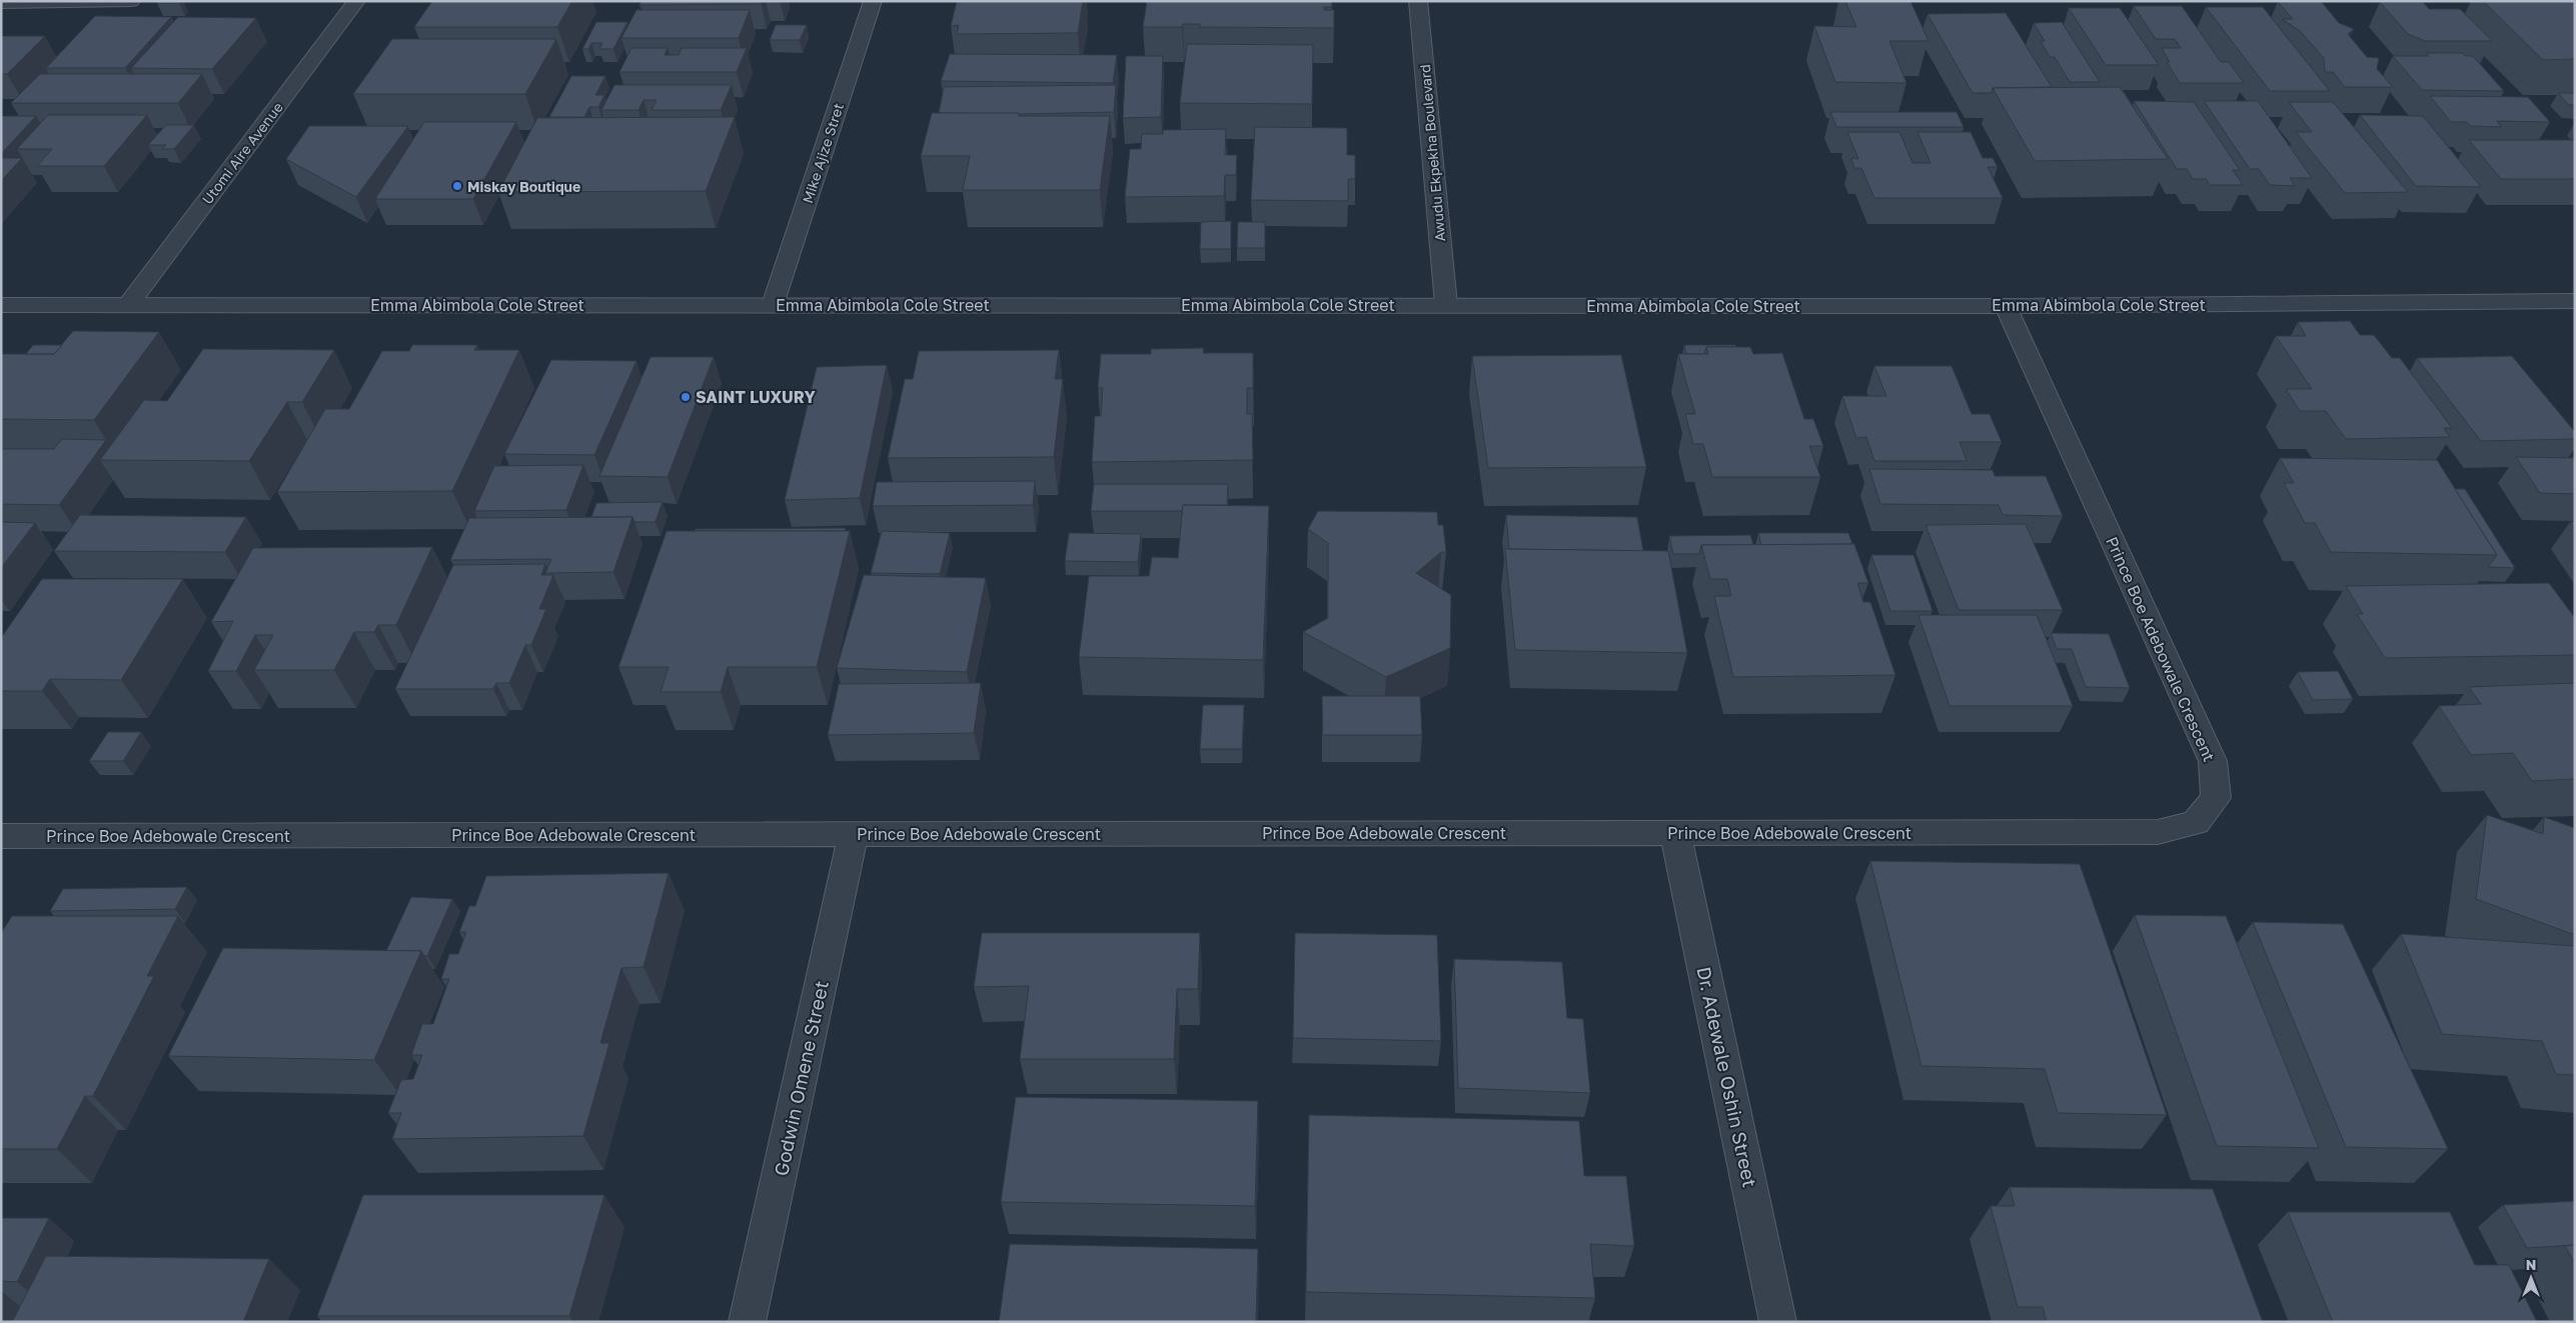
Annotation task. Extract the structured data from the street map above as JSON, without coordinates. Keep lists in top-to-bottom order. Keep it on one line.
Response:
{"streets":{"street":["Utomi Aire Avenue","Mike Ajize Stret","Awudu Ekpekha Boulevard","Emma Abimbola Cole Street","Prince Boe Adebowale Crescent","Dr. Adewale Oshin Street","Godwin Omene Street"]},"crossings":[["Utomi Aire Avenue","Emma Abimbola Cole Street"],["Mike Ajize Stret","Emma Abimbola Cole Street"],["Awudu Ekpekha Boulevard","Emma Abimbola Cole Street"],["Emma Abimbola Cole Street","Prince Boe Adebowale Crescent"],["Prince Boe Adebowale Crescent","Dr. Adewale Oshin Street"],["Prince Boe Adebowale Crescent","Godwin Omene Street"]],"places":["Miskay Boutique","SAINT LUXURY"],"north":"top"}
